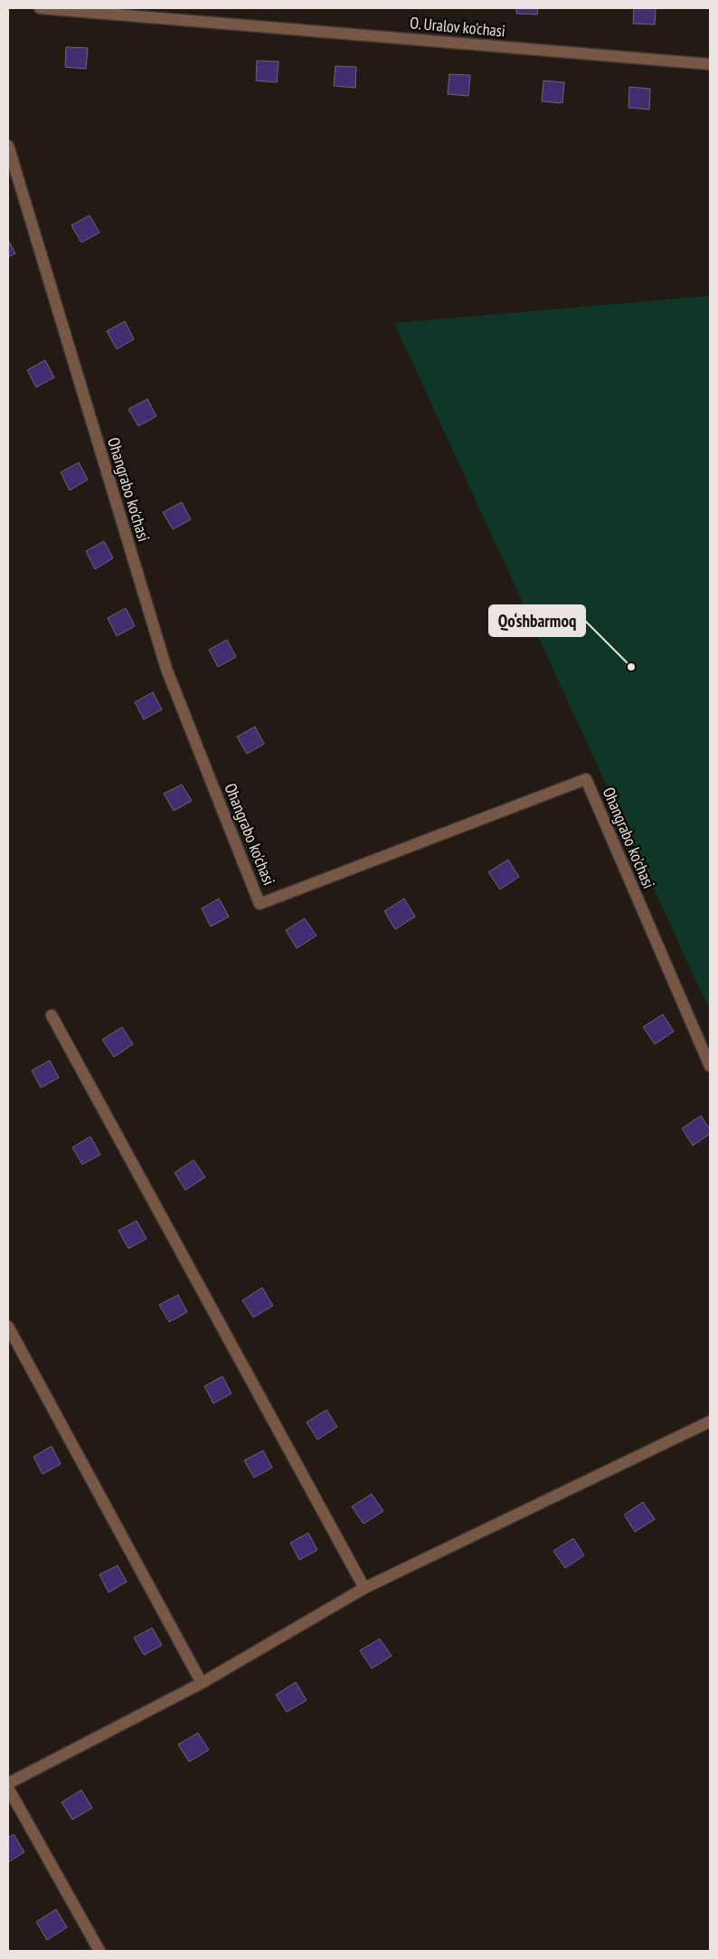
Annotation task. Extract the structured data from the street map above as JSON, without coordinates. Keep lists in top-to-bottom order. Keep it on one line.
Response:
{"streets":{"street":["O. Uralov ko'chasi","Ohangrabo ko'chasi"]},"places":["Qo‘shbarmoq"]}
